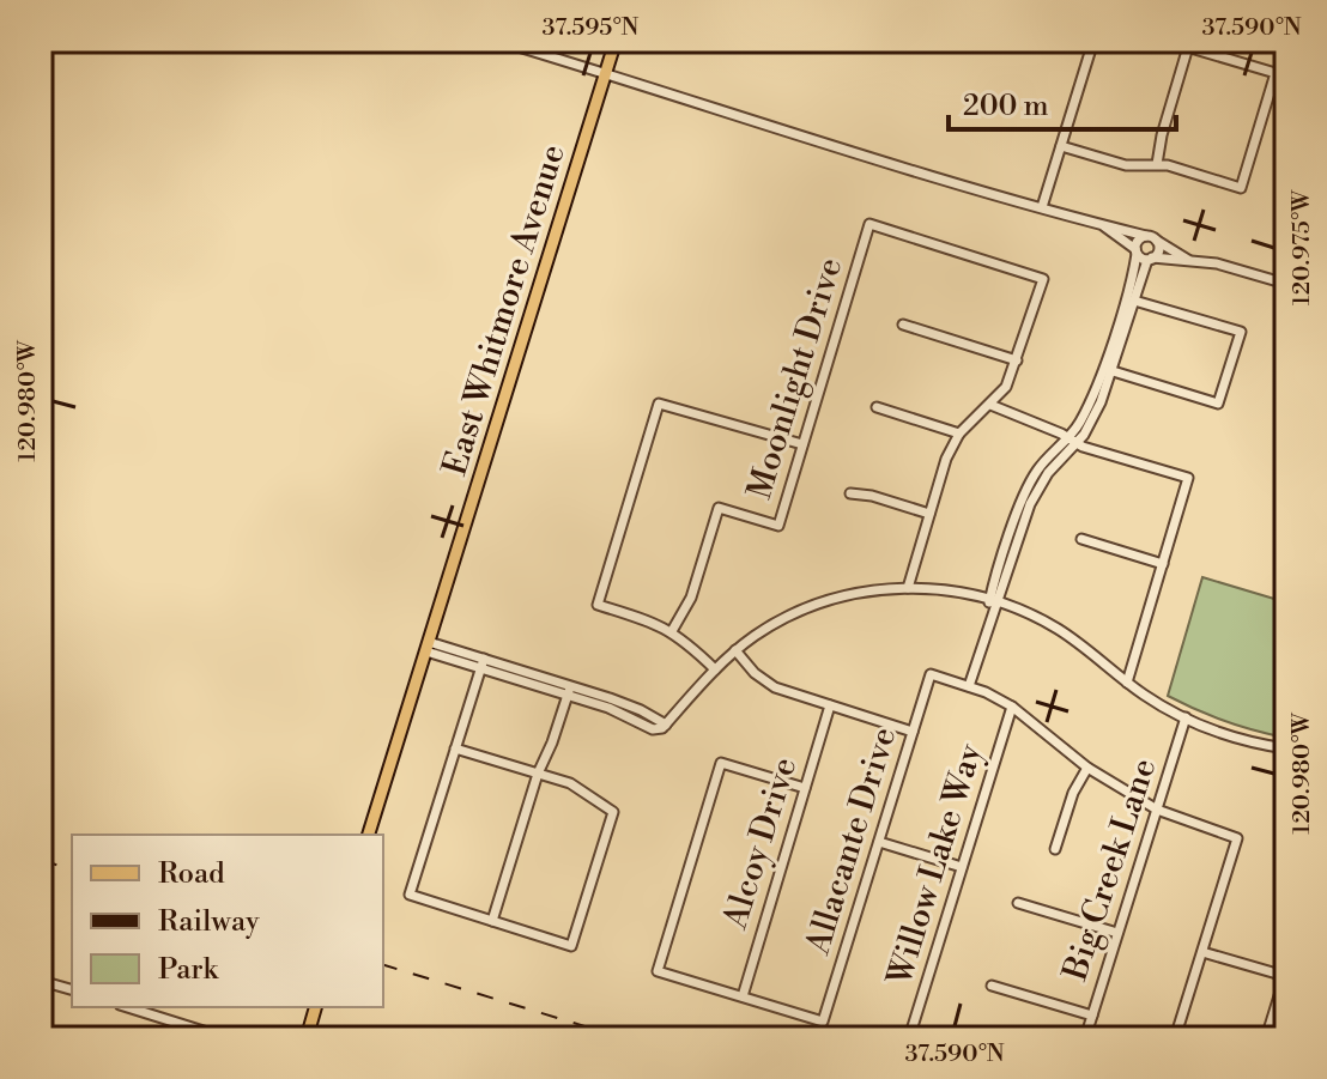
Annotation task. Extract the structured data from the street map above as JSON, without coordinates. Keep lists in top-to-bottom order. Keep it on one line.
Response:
{"streets":{"main road":["East Whitmore Avenue"],"street":["Moonlight Drive","Allacante Drive","Alcoy Drive","Willow Lake Way","Big Creek Lane"]},"crossings":[["Allacante Drive","Alcoy Drive"]],"legend":["Road","Railway","Park"],"scale_bar":"200 m","coordinates":["37.595°N","37.590°N","120.975°W","120.980°W"]}
